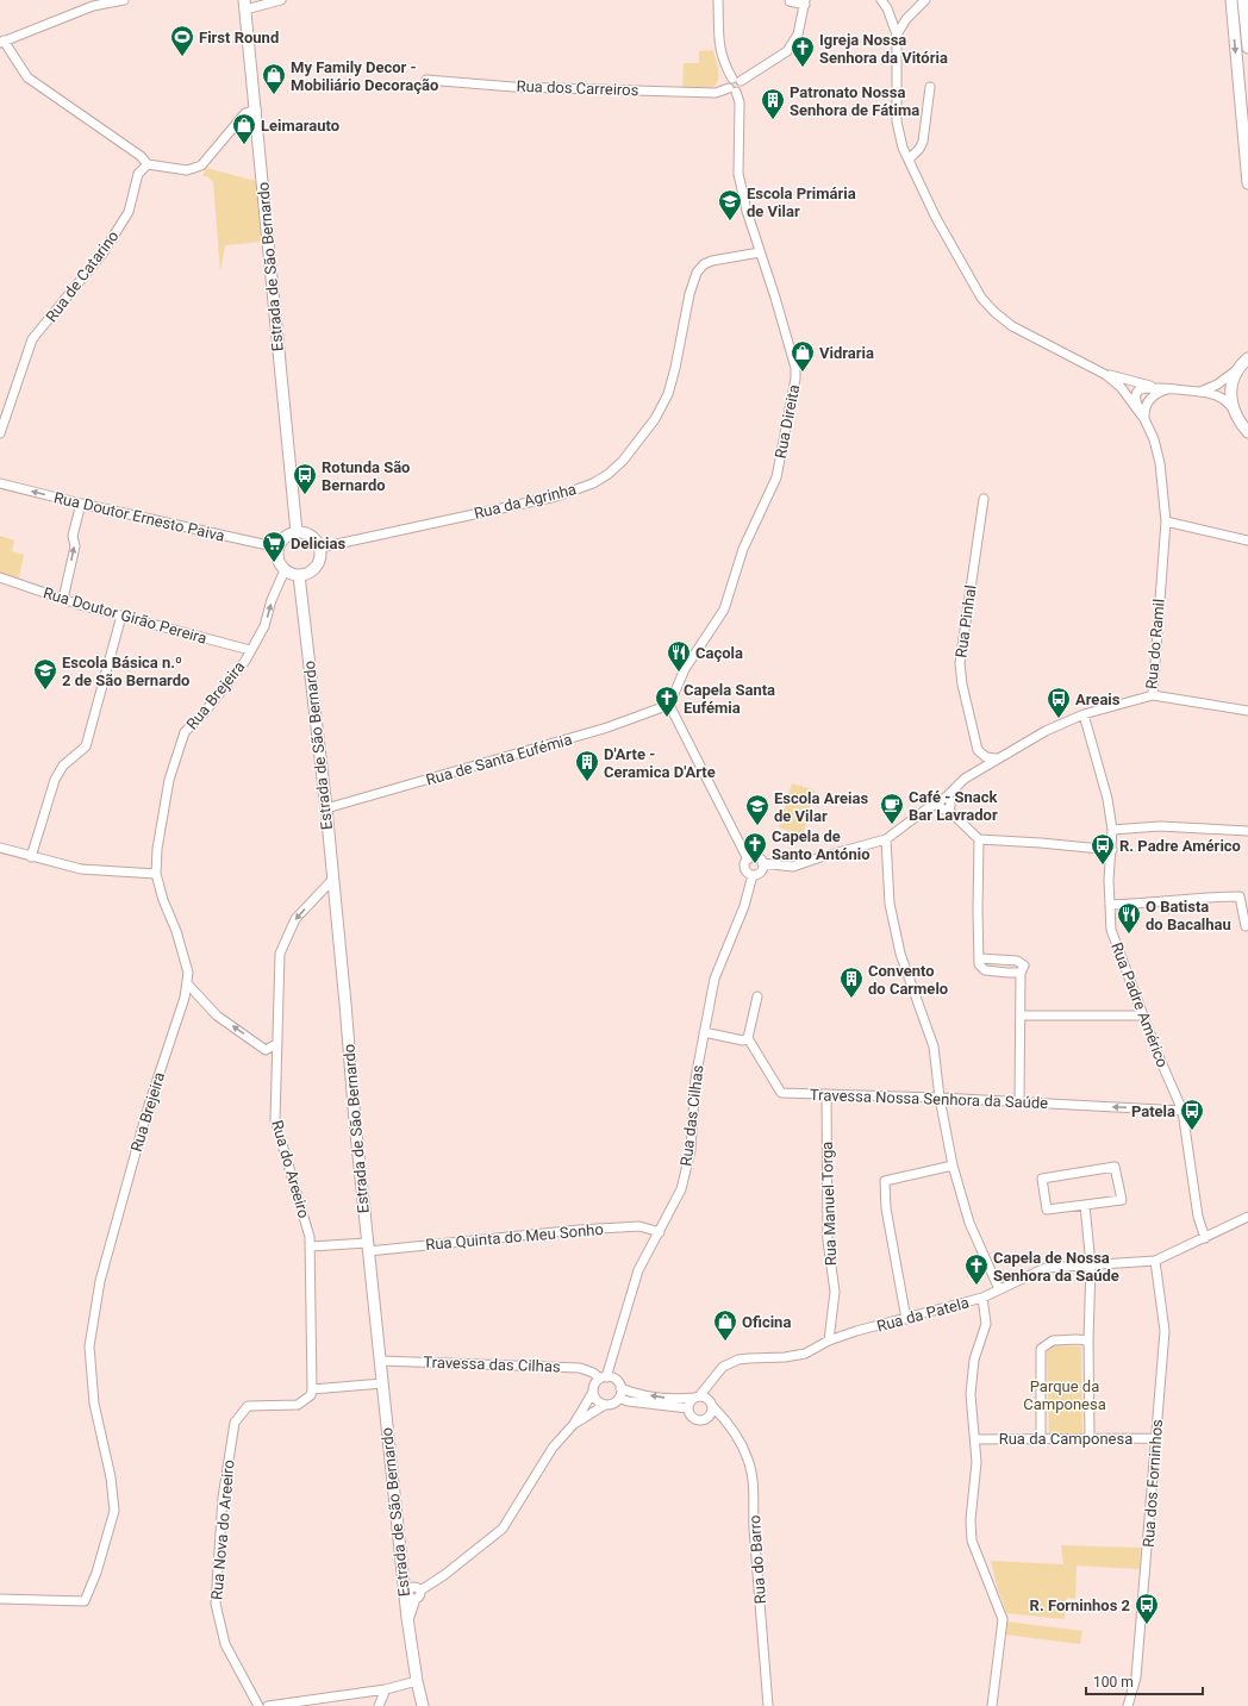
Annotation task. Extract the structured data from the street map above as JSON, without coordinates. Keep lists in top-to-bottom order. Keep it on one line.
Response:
{"streets":{"main road":["Estrada de São Bernardo"],"street":["Rua dos Carreiros","Rua de Catarino","Rua Direita","Rua da Agrinha","Rua Doutor Ernesto Paiva","Rua Doutor Girão Pereira","Rua Pinhal","Rua do Ramil","Rua Brejeira","Rua de Santa Eufémia","Rua Padre Américo","Travessa Nossa Senhora da Saúde","Rua das Cilhas","Rua do Areeiro","Rua Manuel Torga","Rua Quinta do Meu Sonho","Rua da Patela","Travessa das Cilhas","Rua da Camponesa","Rua dos Forninhos","Rua Nova do Areeiro","Rua do Barro"]},"crossings":[["Rua dos Carreiros","Rua Direita"],["Estrada de São Bernardo","Rua da Agrinha"],["Estrada de São Bernardo","Rua Doutor Ernesto Paiva"],["Estrada de São Bernardo","Rua Brejeira"],["Estrada de São Bernardo","Rua de Santa Eufémia"],["Estrada de São Bernardo","Rua do Areeiro"],["Estrada de São Bernardo","Rua Quinta do Meu Sonho"],["Estrada de São Bernardo","Travessa das Cilhas"],["Rua Direita","Rua da Agrinha"],["Rua Direita","Rua de Santa Eufémia"],["Rua da Agrinha","Rua Doutor Ernesto Paiva"],["Rua da Agrinha","Rua Brejeira"],["Rua Doutor Ernesto Paiva","Rua Brejeira"],["Rua Doutor Girão Pereira","Rua Brejeira"],["Rua Pinhal","Rua do Ramil"],["Rua do Ramil","Rua Padre Américo"],["Rua Padre Américo","Travessa Nossa Senhora da Saúde"],["Rua Padre Américo","Rua da Patela"],["Travessa Nossa Senhora da Saúde","Rua Manuel Torga"],["Rua das Cilhas","Rua Quinta do Meu Sonho"],["Rua das Cilhas","Travessa das Cilhas"],["Rua do Areeiro","Rua Quinta do Meu Sonho"],["Rua do Areeiro","Rua Nova do Areeiro"],["Rua Manuel Torga","Rua da Patela"],["Rua da Patela","Rua dos Forninhos"],["Rua da Patela","Rua do Barro"],["Rua da Camponesa","Rua dos Forninhos"]],"one_way":["Travessa Nossa Senhora da Saúde"],"parks":["Parque da Camponesa"],"places":{"sports":["First Round"],"church":["Igreja Nossa Senhora da Vitória","Capela Santa Eufémia","Capela de Santo António","Capela de Nossa Senhora da Saúde"],"shop":["My Family Decor - Mobiliário Decoração","Leimarauto","Vidraria","Oficina"],"building":["Patronato Nossa Senhora de Fátima","D'Arte - Ceramica D'Arte","Convento do Carmelo"],"school or university":["Escola Primária de Vilar","Escola Básica n.º 2 de São Bernardo","Escola Areias de Vilar"],"bus stop":["Rotunda São Bernardo","Areais","R. Padre Américo","Patela","R. Forninhos 2"],"supermarket":["Delicias"],"restaurant":["Caçola","O Batista do Bacalhau"],"cafe":["Café - Snack Bar Lavrador"]},"scale_bar":"100 m"}
